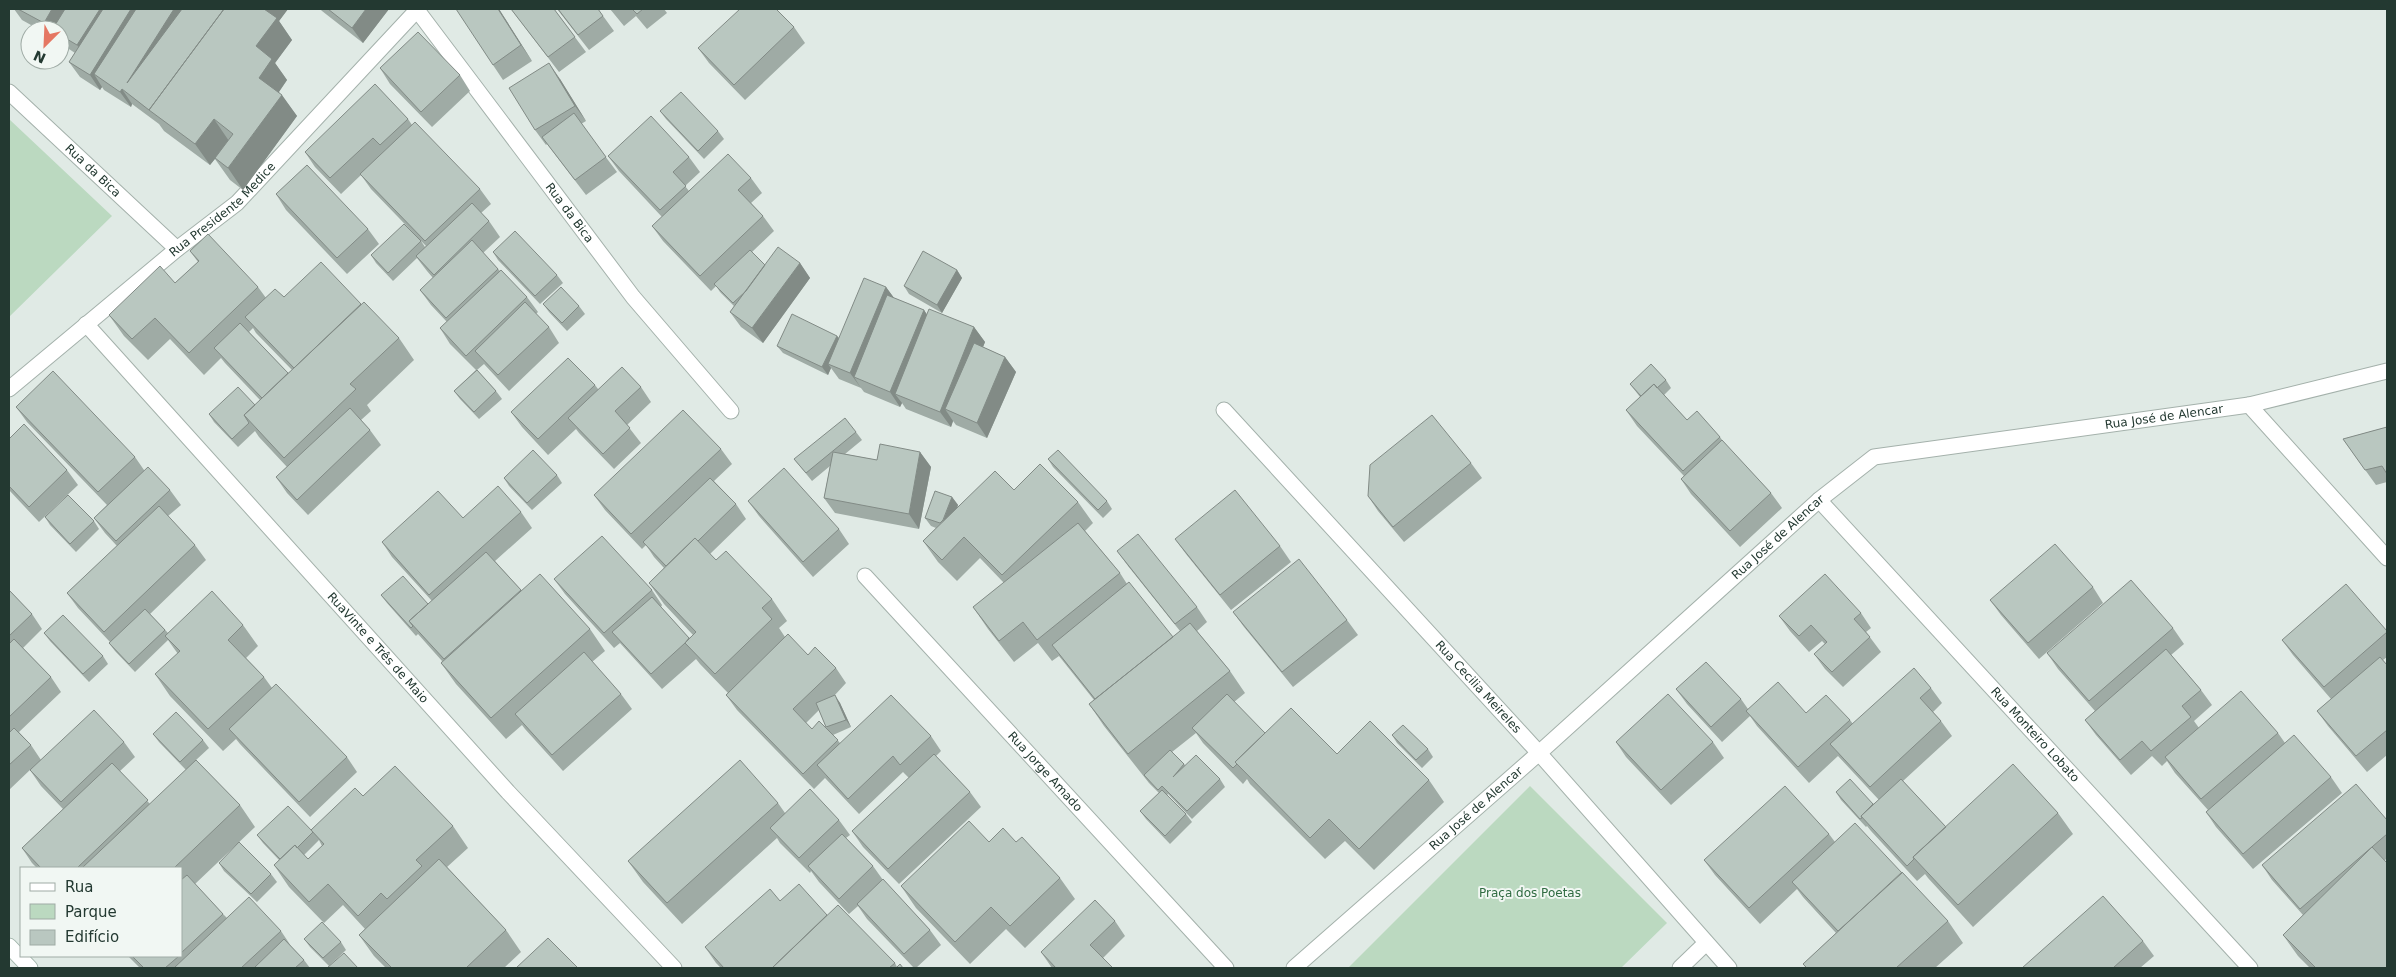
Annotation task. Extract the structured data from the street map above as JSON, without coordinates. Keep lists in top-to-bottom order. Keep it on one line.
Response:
{"streets":{"street":["Rua da Bica","Rua Presidente Medice","Rua José de Alencar","RuaVinte e Três de Maio","Rua Cecilia Meireles","Rua Monteiro Lobato","Rua Jorge Amado"]},"crossings":[["Rua da Bica","Rua Presidente Medice"],["Rua Presidente Medice","RuaVinte e Três de Maio"],["Rua José de Alencar","Rua Cecilia Meireles"],["Rua José de Alencar","Rua Monteiro Lobato"]],"parks":["Praça dos Poetas"],"legend":["Rua","Parque","Edifício"],"north":"bottom left"}
